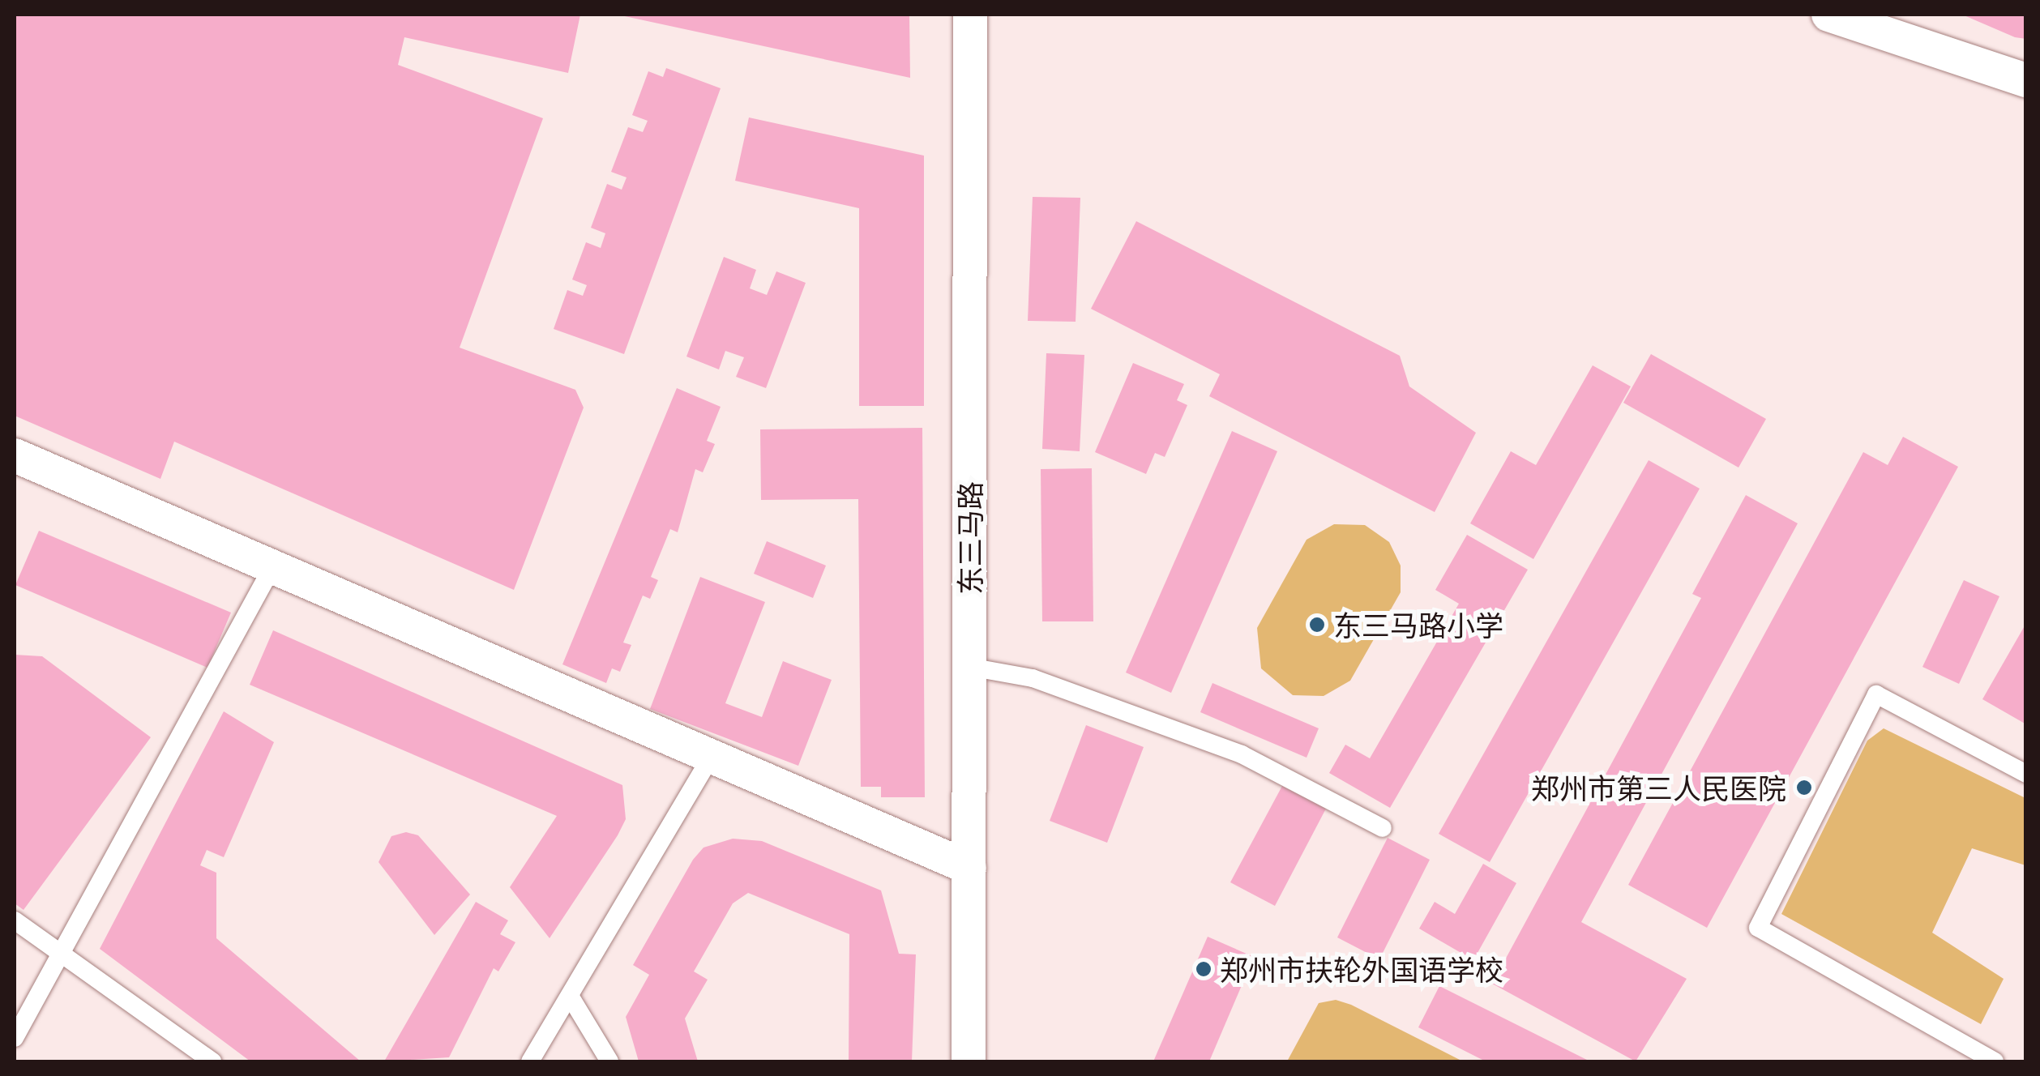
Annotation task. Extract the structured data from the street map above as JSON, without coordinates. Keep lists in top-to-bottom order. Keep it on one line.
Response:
{"streets":{"street":["东三马路"]},"places":["东三马路小学","郑州市第三人民医院","郑州市扶轮外国语学校"]}
